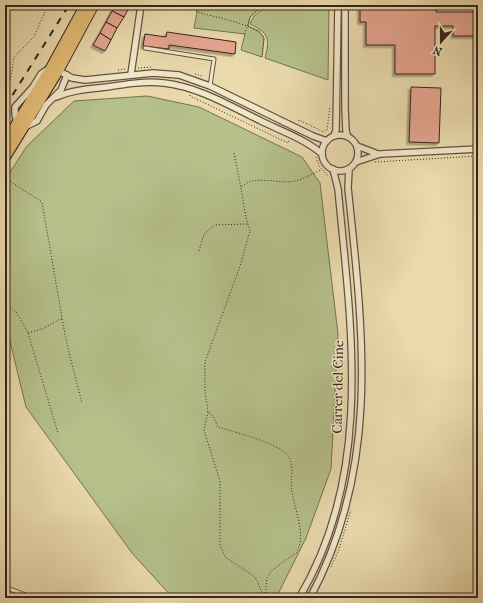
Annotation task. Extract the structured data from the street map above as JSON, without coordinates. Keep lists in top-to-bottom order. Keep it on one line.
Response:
{"streets":{"street":["Carrer del Cine"]},"north":"bottom"}
